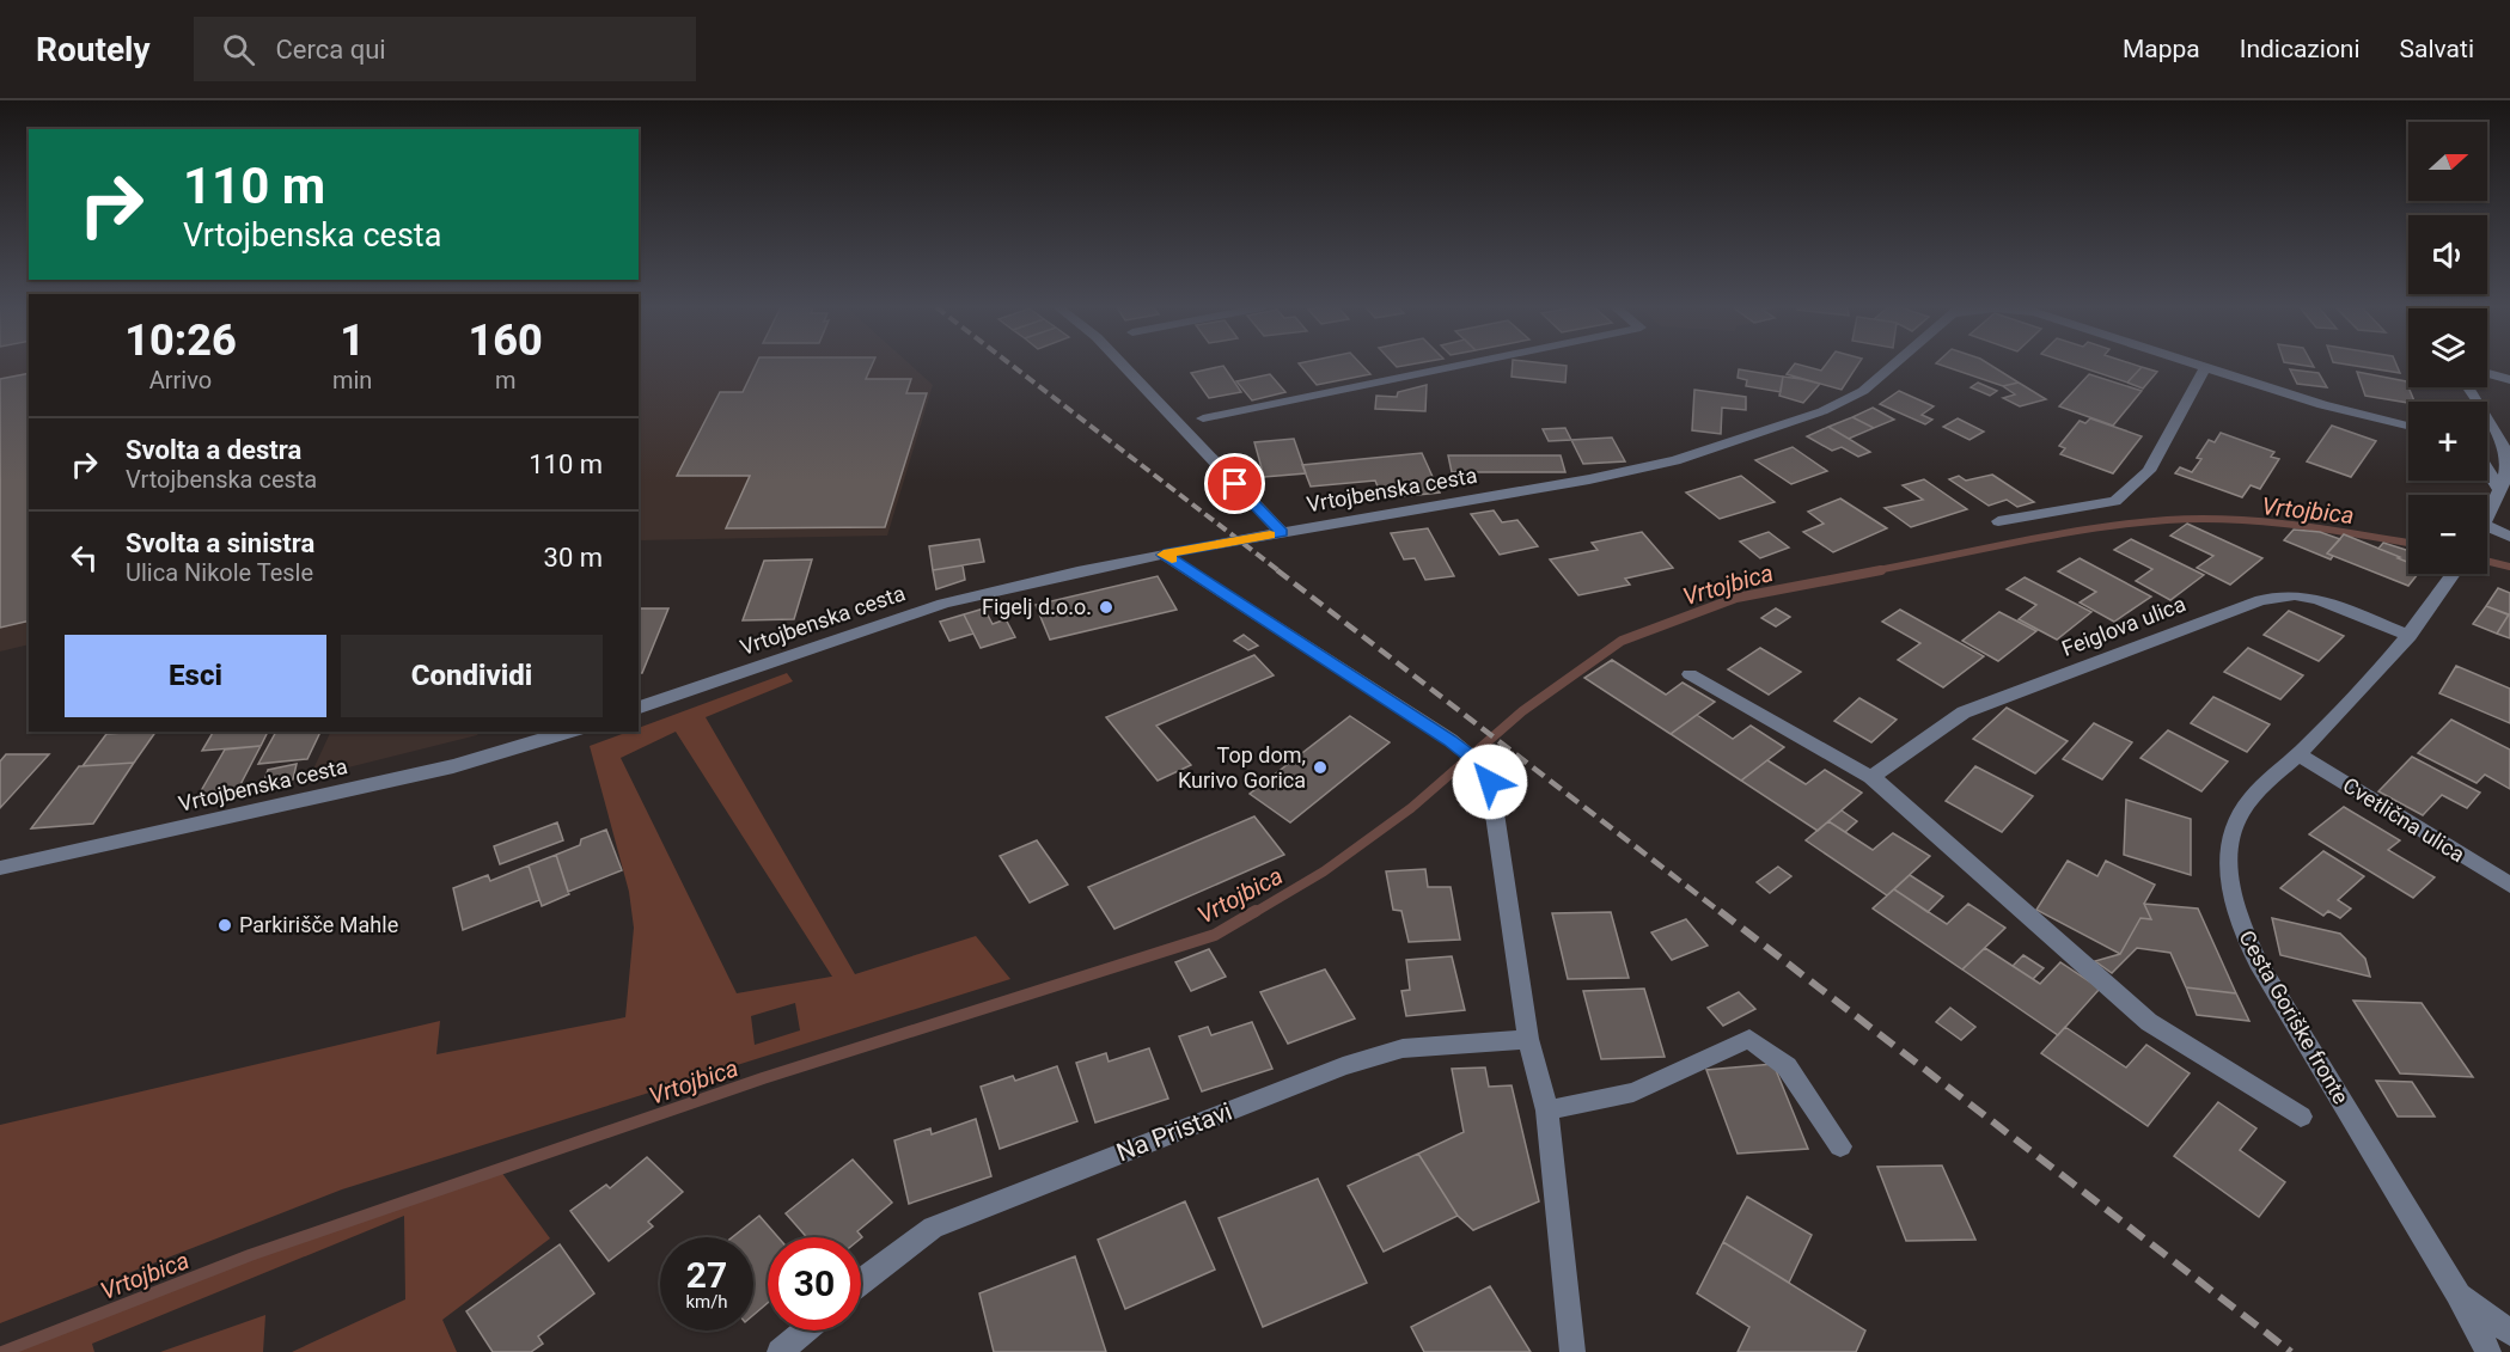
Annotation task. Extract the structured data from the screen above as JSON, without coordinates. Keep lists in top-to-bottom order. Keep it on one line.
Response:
{"streets":{"street":["Vrtojbenska cesta","Feiglova ulica","Cvetlična ulica","Cesta Goriške fronte","Na Pristavi"]},"crossings":[["Feiglova ulica","Cesta Goriške fronte"],["Cvetlična ulica","Cesta Goriške fronte"]],"water":["Vrtojbica"],"places":["Figelj d.o.o.","Top dom, Kurivo Gorica","Parkirišče Mahle"],"north":"right","page":{"header":"Routely","search":"Cerca qui","nav":["Mappa","Indicazioni","Salvati"],"map_buttons":["+","−"],"turn":["110 m","Vrtojbenska cesta"],"eta":["10:26","Arrivo","1","min","160","m"],"list":[{"name":"Svolta a destra","note":"Vrtojbenska cesta","value":"110 m"},{"name":"Svolta a sinistra","note":"Ulica Nikole Tesle","value":"30 m"}],"buttons":["Esci","Condividi"],"speed":"27 km/h","limit":"30"}}
